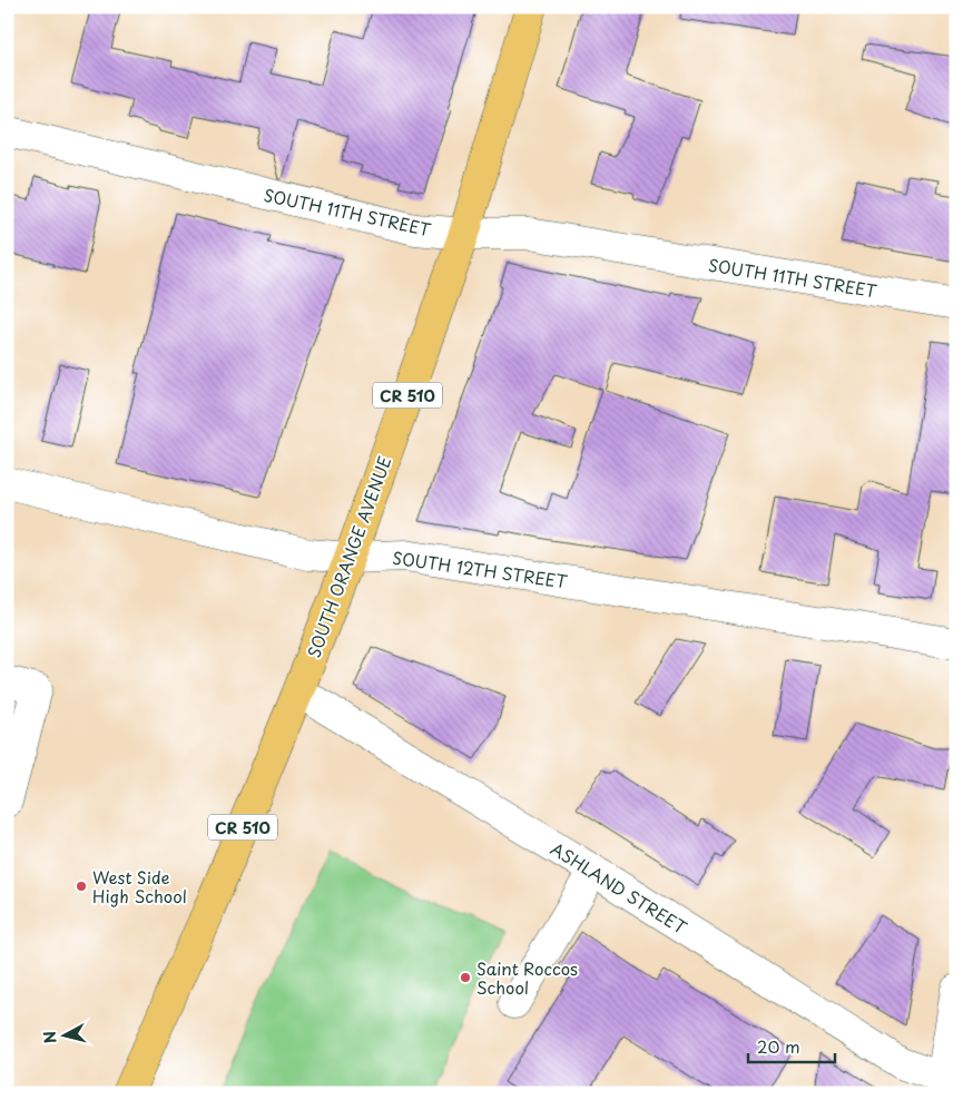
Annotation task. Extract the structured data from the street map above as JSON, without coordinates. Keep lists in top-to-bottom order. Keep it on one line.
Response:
{"streets":{"main road":["CR 510","SOUTH ORANGE AVENUE"],"street":["SOUTH 11TH STREET","SOUTH 12TH STREET","ASHLAND STREET"]},"crossings":[["SOUTH 11TH STREET","SOUTH ORANGE AVENUE"],["SOUTH ORANGE AVENUE","SOUTH 12TH STREET"],["SOUTH ORANGE AVENUE","ASHLAND STREET"]],"places":["West Side High School","Saint Roccos School"],"scale_bar":"20 m","north":"left"}
